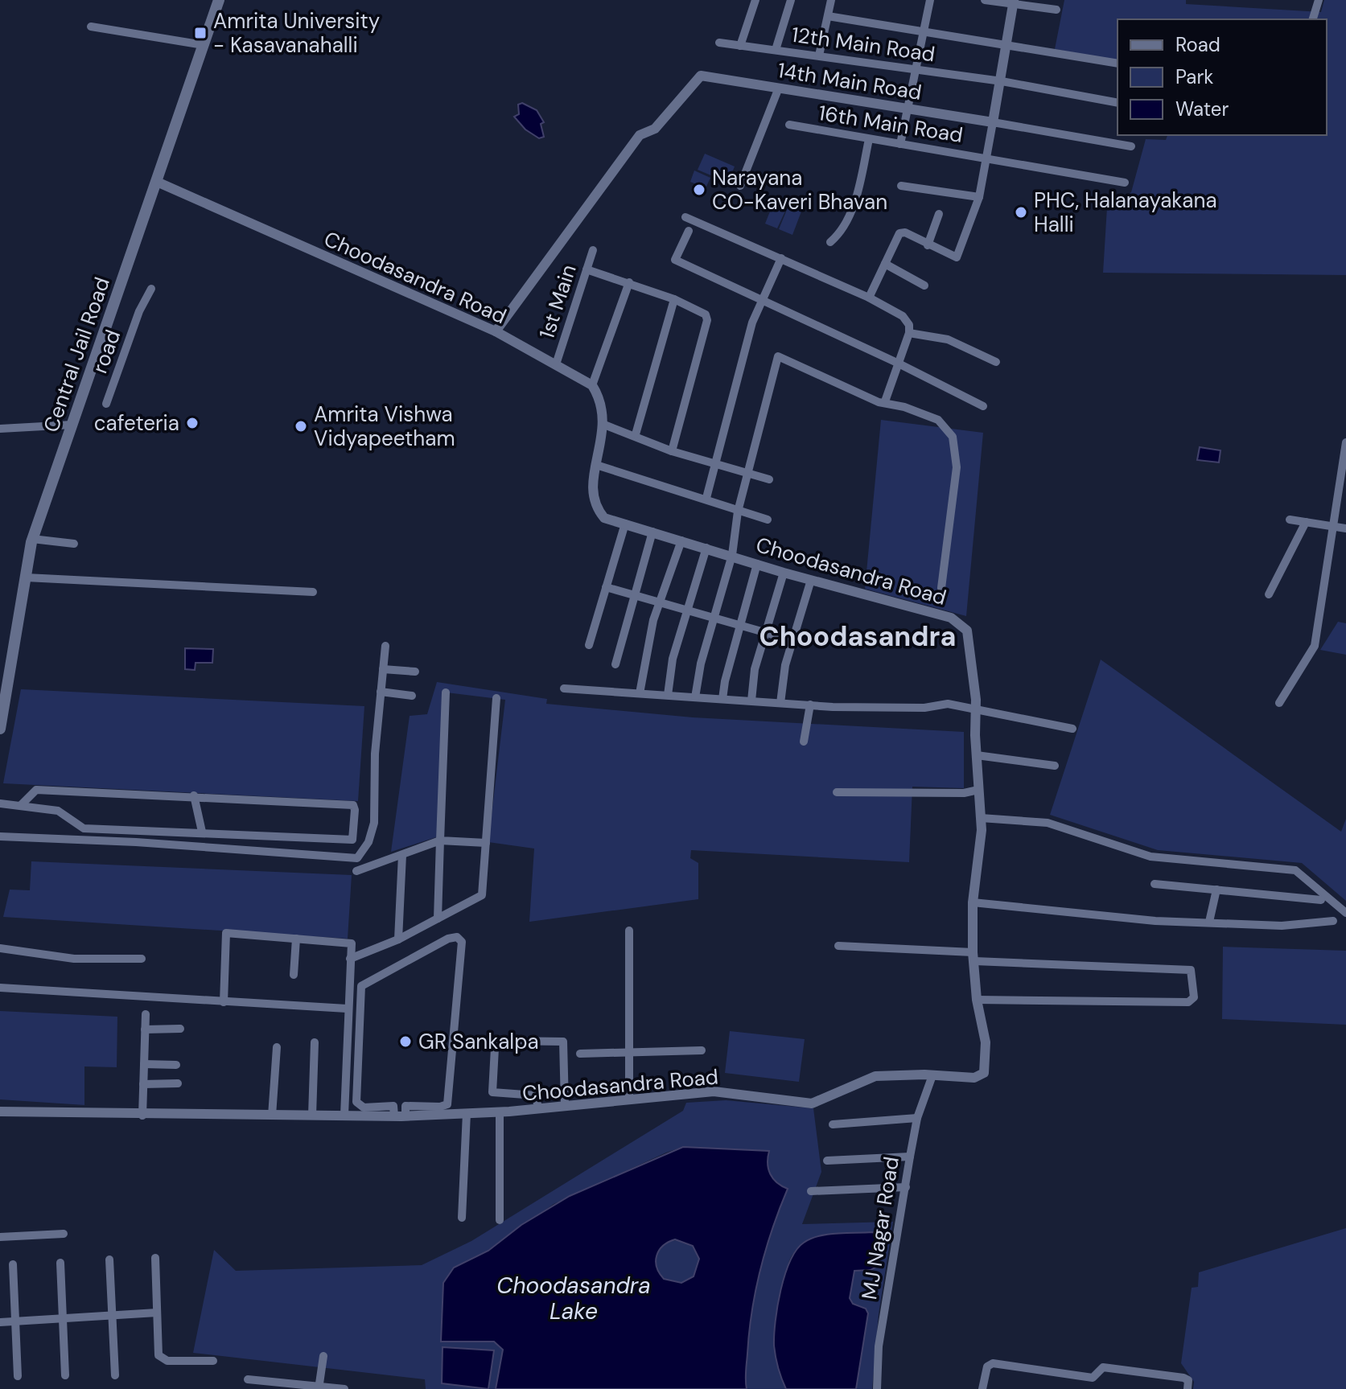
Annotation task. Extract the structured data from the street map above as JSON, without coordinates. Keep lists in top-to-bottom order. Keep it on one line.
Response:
{"streets":{"main road":["Central Jail Road"],"street":["12th Main Road","14th Main Road","16th Main Road","Choodasandra Road","1st Main","road","MJ Nagar Road"]},"crossings":[["14th Main Road","Choodasandra Road"],["Choodasandra Road","1st Main"],["Choodasandra Road","Central Jail Road"],["Choodasandra Road","MJ Nagar Road"]],"districts":["Choodasandra"],"water":["Choodasandra Lake"],"places":{"transit":["Amrita University - Kasavanahalli"],"other":["Narayana CO-Kaveri Bhavan","PHC, Halanayakana Halli","cafeteria","Amrita Vishwa Vidyapeetham","GR Sankalpa"]},"legend":["Road","Park","Water"]}
